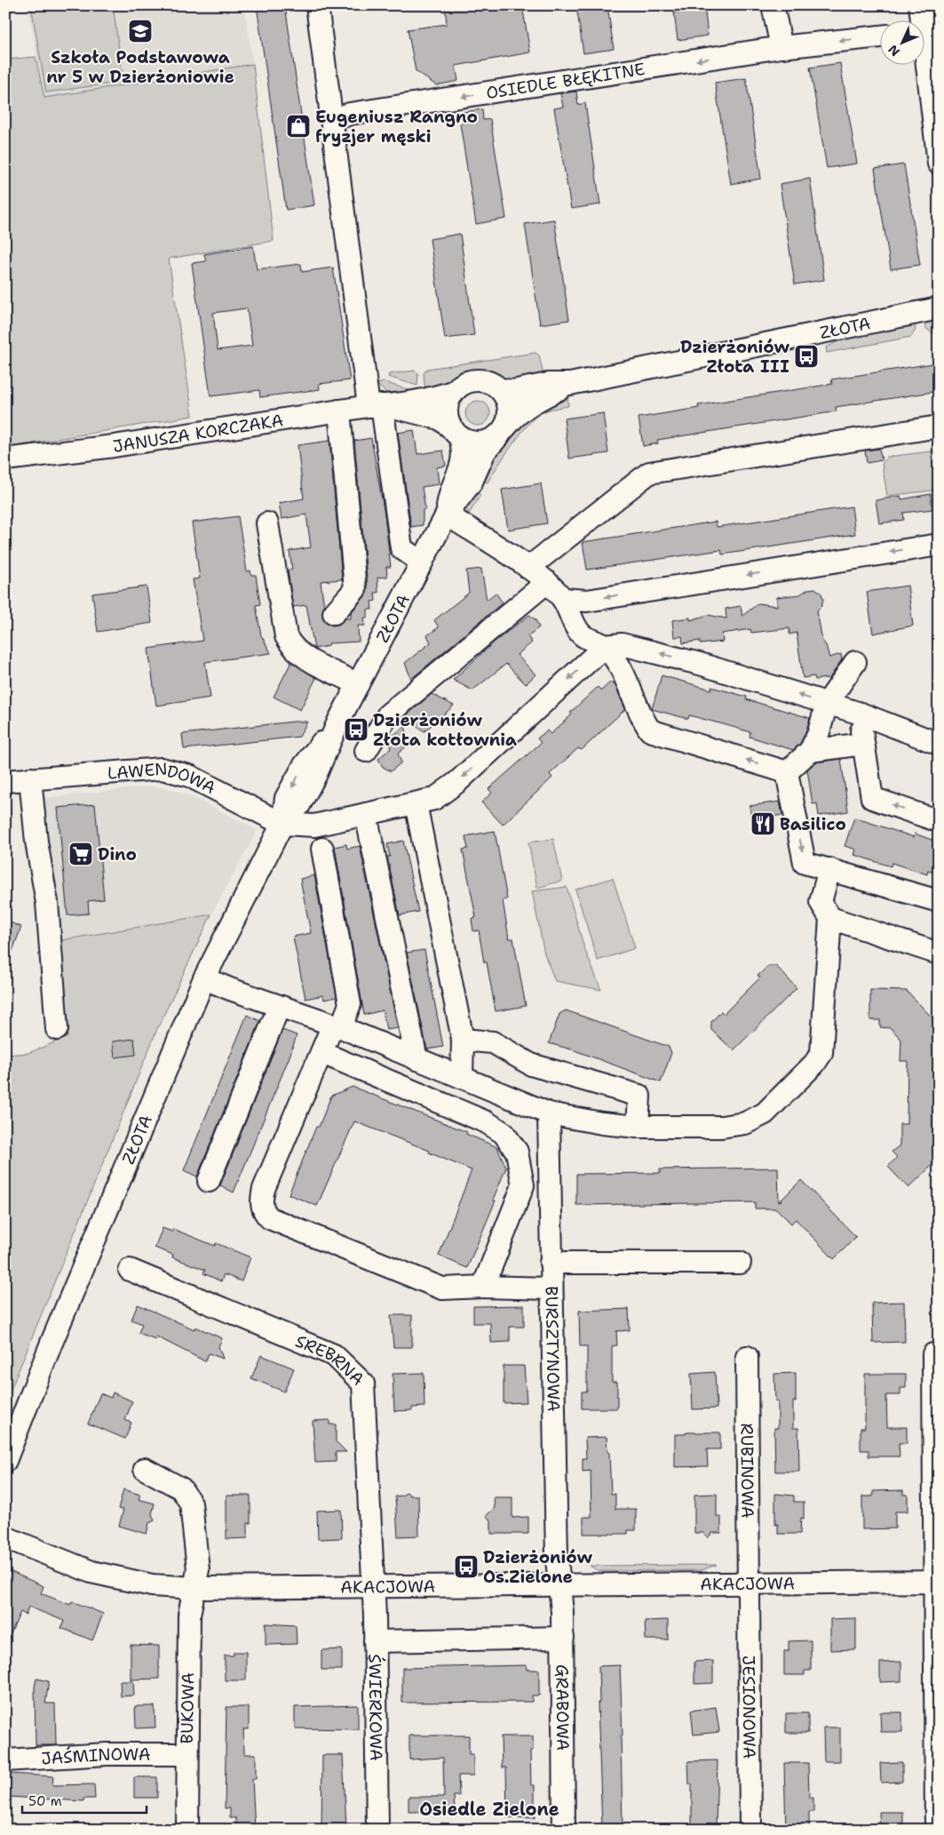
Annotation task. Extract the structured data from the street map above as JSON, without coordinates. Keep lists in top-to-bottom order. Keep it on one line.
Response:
{"streets":{"street":["OSIEDLE BŁĘKITNE","ZŁOTA","JANUSZA KORCZAKA","LAWENDOWA","BURSZTYNOWA","SREBRNA","RUBINOWA","AKACJOWA","JESIONOWA","GRABOWA","BUKOWA","ŚWIERKOWA","JAŚMINOWA"]},"crossings":[["ZŁOTA","JANUSZA KORCZAKA"],["ZŁOTA","LAWENDOWA"],["BURSZTYNOWA","AKACJOWA"],["BURSZTYNOWA","GRABOWA"],["SREBRNA","AKACJOWA"],["SREBRNA","ŚWIERKOWA"],["RUBINOWA","AKACJOWA"],["RUBINOWA","JESIONOWA"],["AKACJOWA","JESIONOWA"],["AKACJOWA","GRABOWA"],["AKACJOWA","BUKOWA"],["AKACJOWA","ŚWIERKOWA"],["BUKOWA","JAŚMINOWA"]],"one_way":["OSIEDLE BŁĘKITNE"],"districts":["Osiedle Zielone"],"places":{"school or university":["Szkoła Podstawowa nr 5 w Dzierżoniowie"],"shop":["Eugeniusz Rangno fryzjer męski"],"bus stop":["Dzierżoniów Złota III","Dzierżoniów Złota kotłownia","Dzierżoniów Os.Zielone"],"restaurant":["Basilico"],"supermarket":["Dino"]},"scale_bar":"50 m","north":"bottom left"}
